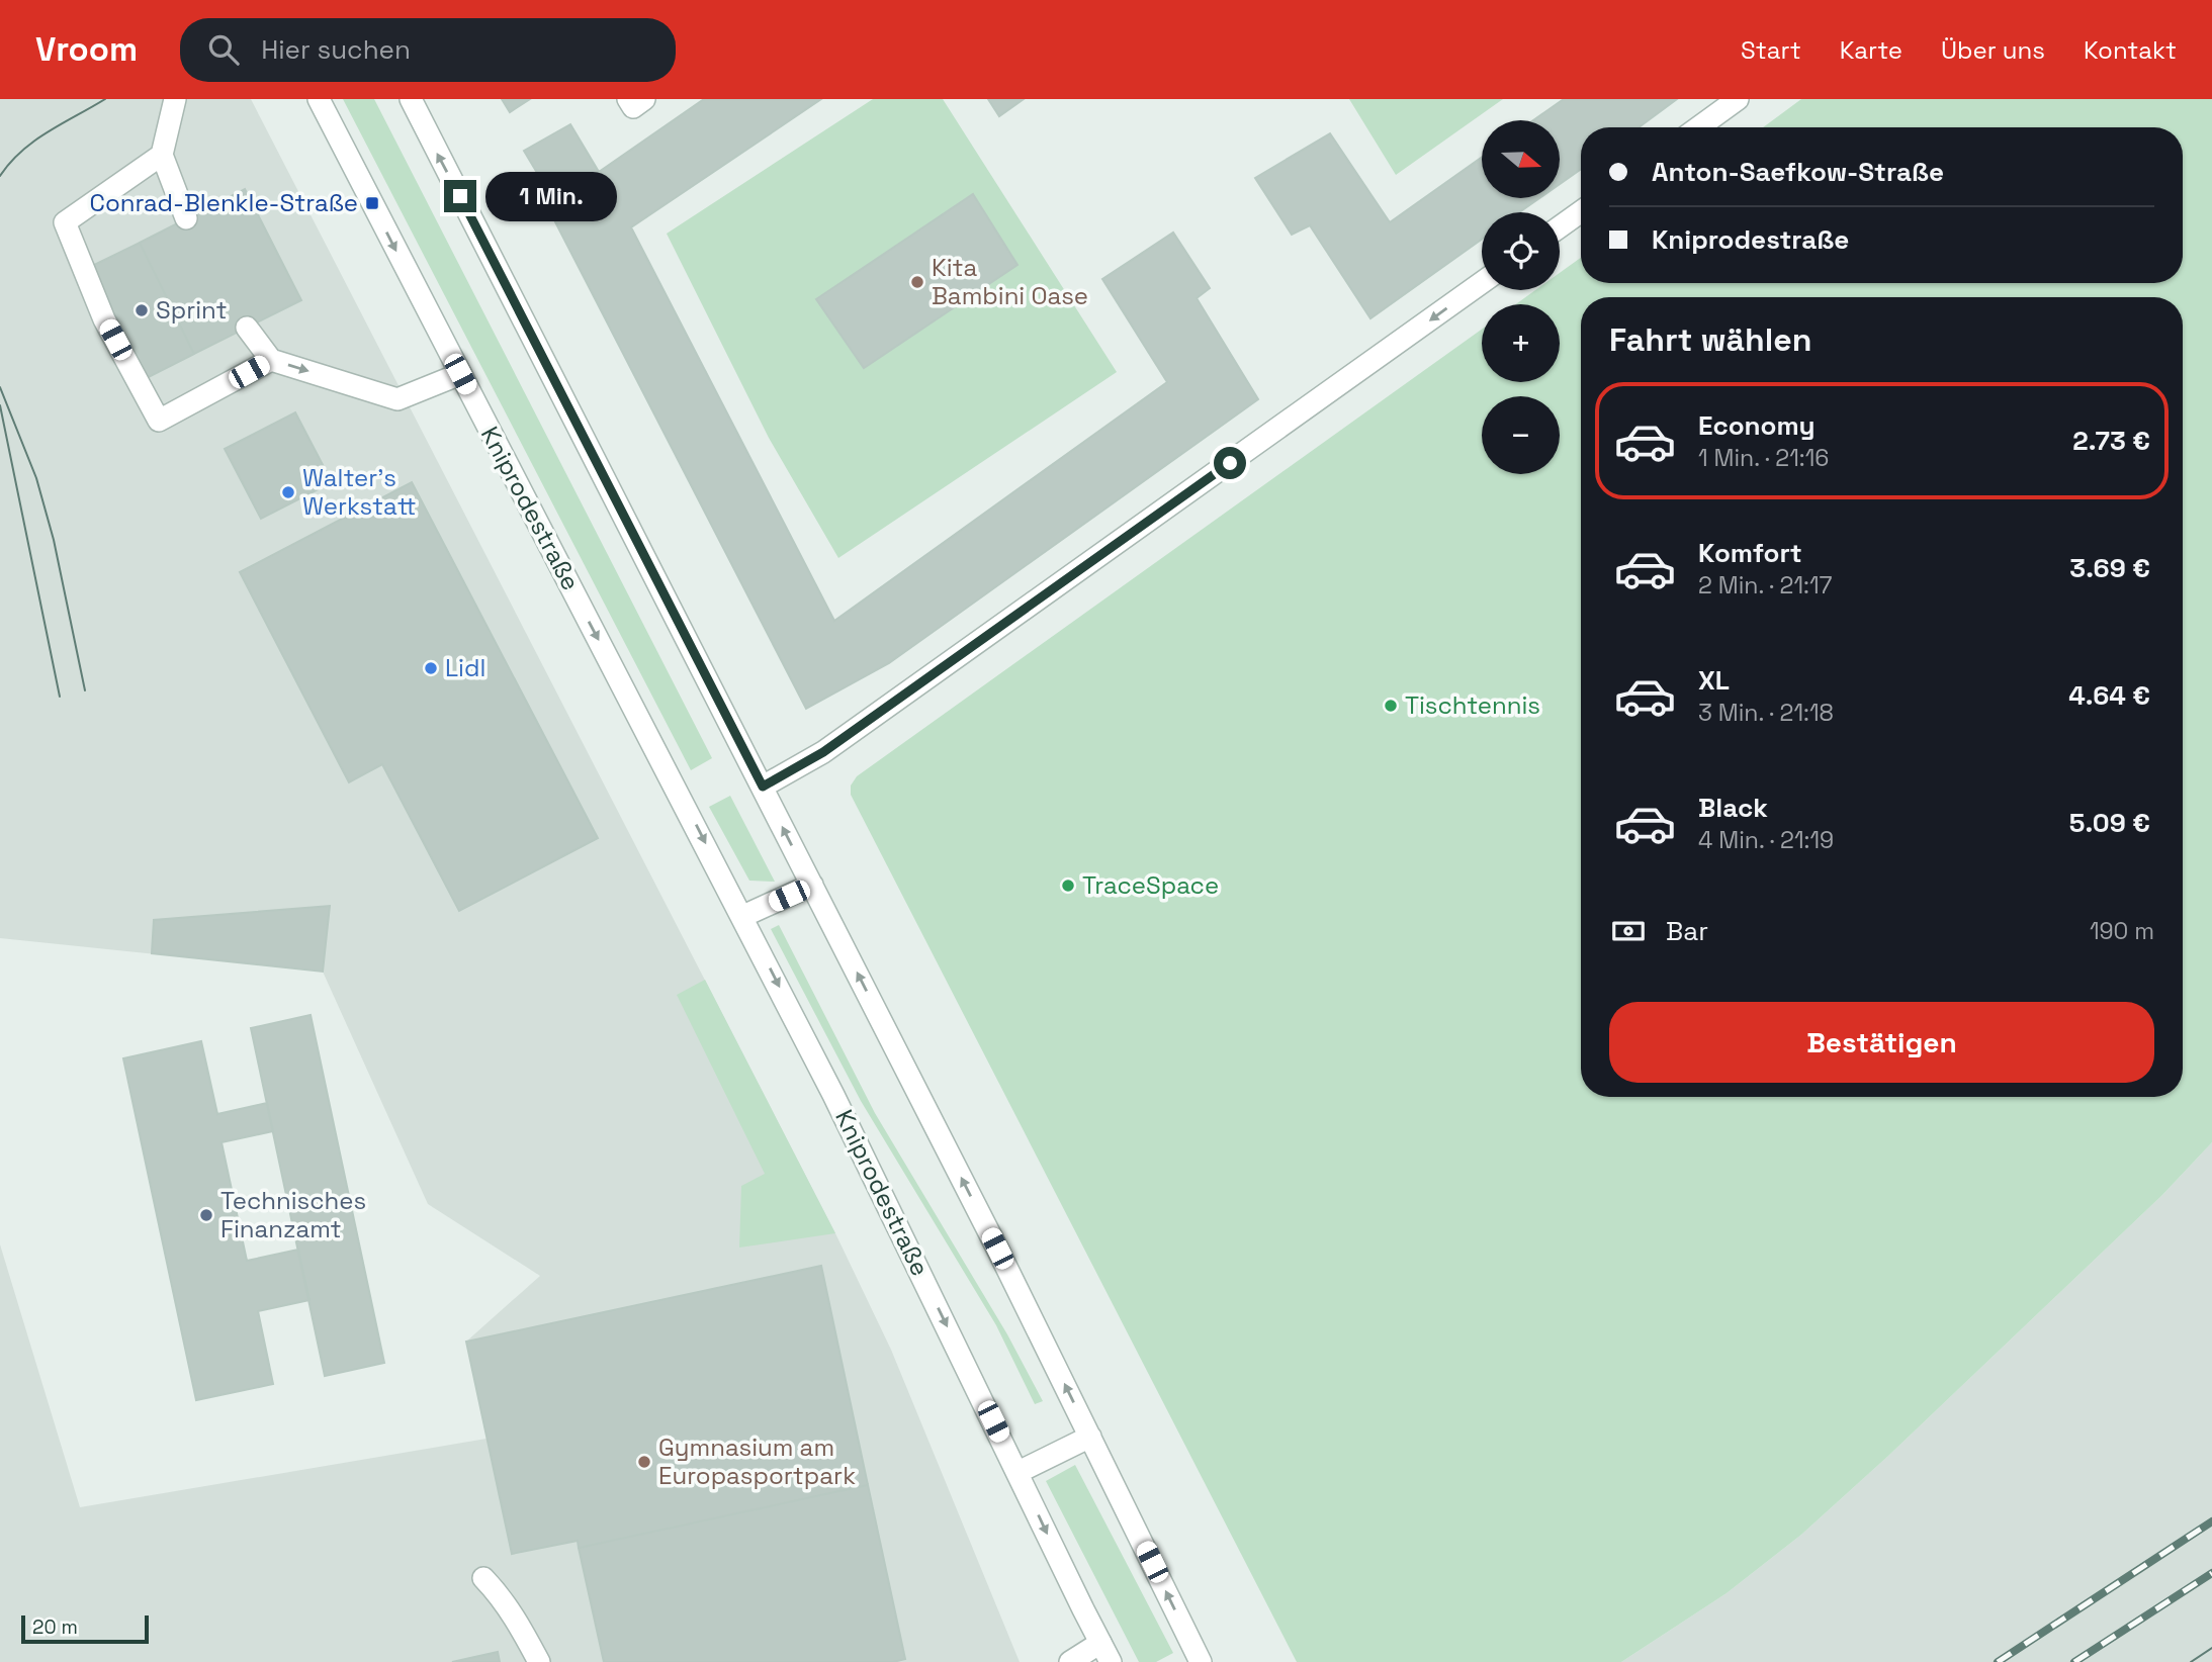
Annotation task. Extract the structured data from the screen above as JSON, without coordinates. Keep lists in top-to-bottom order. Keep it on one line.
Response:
{"streets":{"street":["Kniprodestraße"]},"places":{"transit":["Conrad-Blenkle-Straße"],"other":["Kita Bambini Oase","Sprint","Walter's Werkstatt","Lidl","Tischtennis","TraceSpace","Technisches Finanzamt","Gymnasium am Europasportpark"]},"scale_bar":"20 m","north":"right","page":{"header":"Vroom","search":"Hier suchen","nav":["Start","Karte","Über uns","Kontakt"],"map_buttons":["+","−"],"banner":["Anton-Saefkow-Straße","Kniprodestraße"],"bubble":"1 Min.","heading":"Fahrt wählen","list":[{"name":"Economy","note":"1 Min. · 21:16","value":"2.73 €"},{"name":"Komfort","note":"2 Min. · 21:17","value":"3.69 €"},{"name":"XL","note":"3 Min. · 21:18","value":"4.64 €"},{"name":"Black","note":"4 Min. · 21:19","value":"5.09 €"}],"pay":["Bar","190 m"],"buttons":"Bestätigen","scale":"20 m"}}
